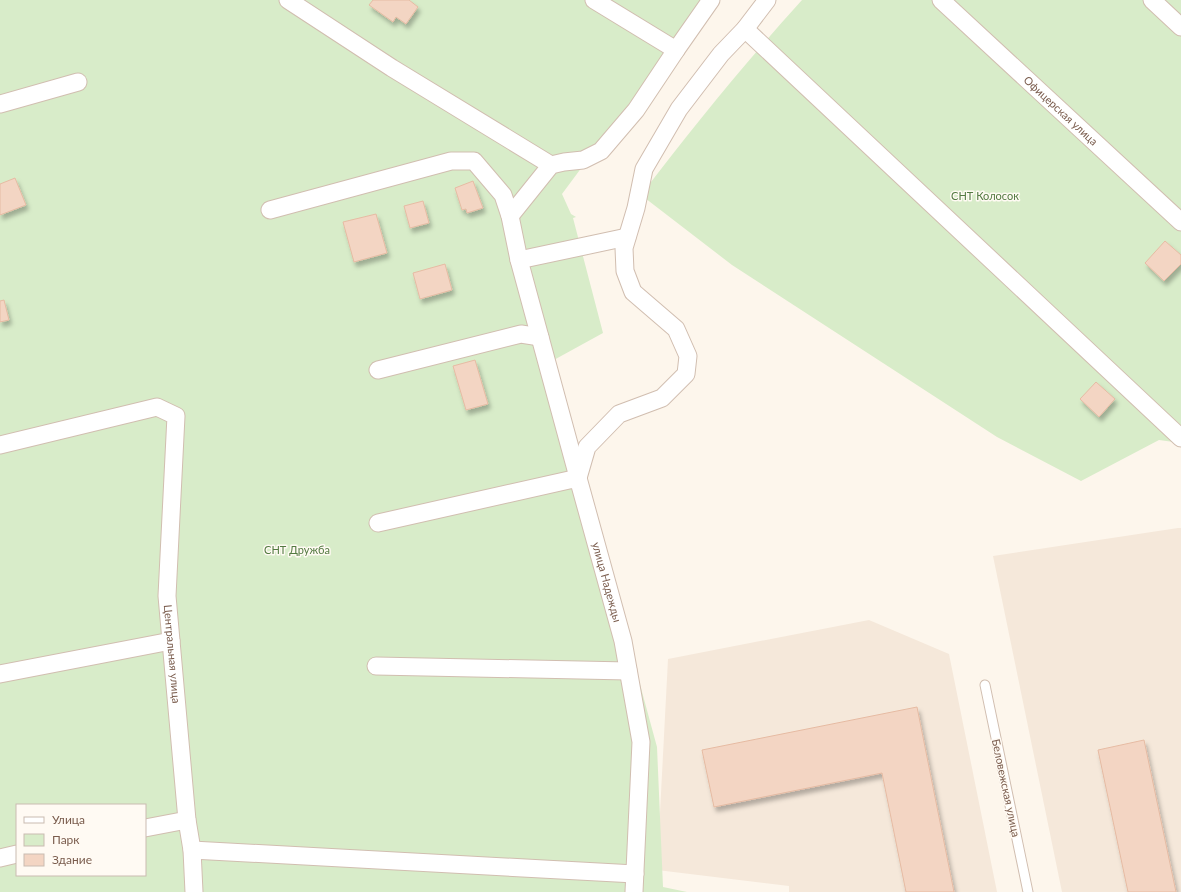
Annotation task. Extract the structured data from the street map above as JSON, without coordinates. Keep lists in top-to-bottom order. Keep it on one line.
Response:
{"streets":{"street":["Офицерская улица","улица Надежды","Центральная улица"],"lane":["Беловежская улица"]},"parks":["СНТ Колосок","СНТ Дружба"],"legend":["Улица","Парк","Здание"]}
